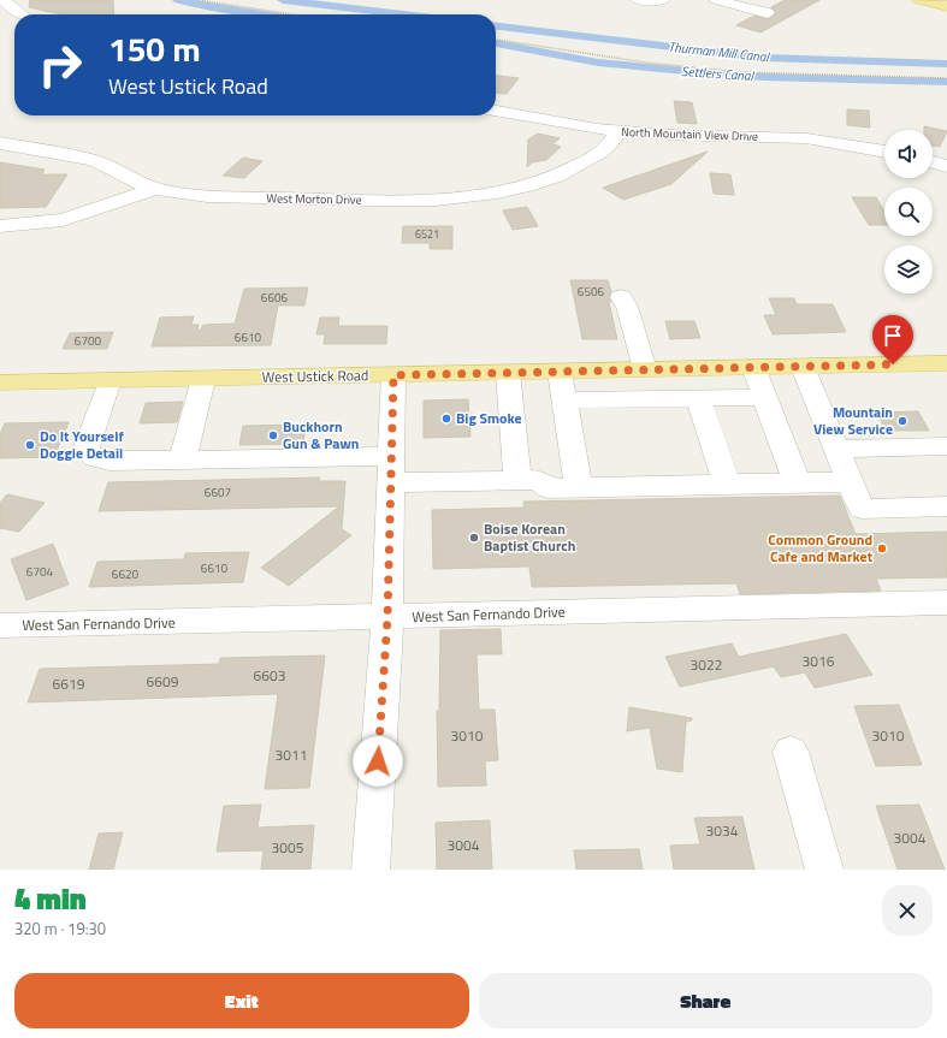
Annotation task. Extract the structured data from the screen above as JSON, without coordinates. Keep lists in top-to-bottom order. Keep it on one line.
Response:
{"streets":{"main road":["West Ustick Road"],"street":["North Mountain View Drive","West Morton Drive","West San Fernando Drive"]},"crossings":[["North Mountain View Drive","West Morton Drive"]],"water":["Thurman Mill Canal","Settlers Canal"],"places":["Big Smoke","Mountain View Service","Buckhorn Gun & Pawn","Do It Yourself Doggie Detail","Boise Korean Baptist Church","Common Ground Cafe and Market"],"house_numbers":["6521","6506","6606","6610","6700","6607","6610","6704","6620","3016","3022","6603","6609","6619","3010","3010","3011","3034","3004","3004","3005"],"page":{"turn":["150 m","West Ustick Road"],"heading":["4 min","320 m · 19:30"],"buttons":["Exit","Share"]}}
